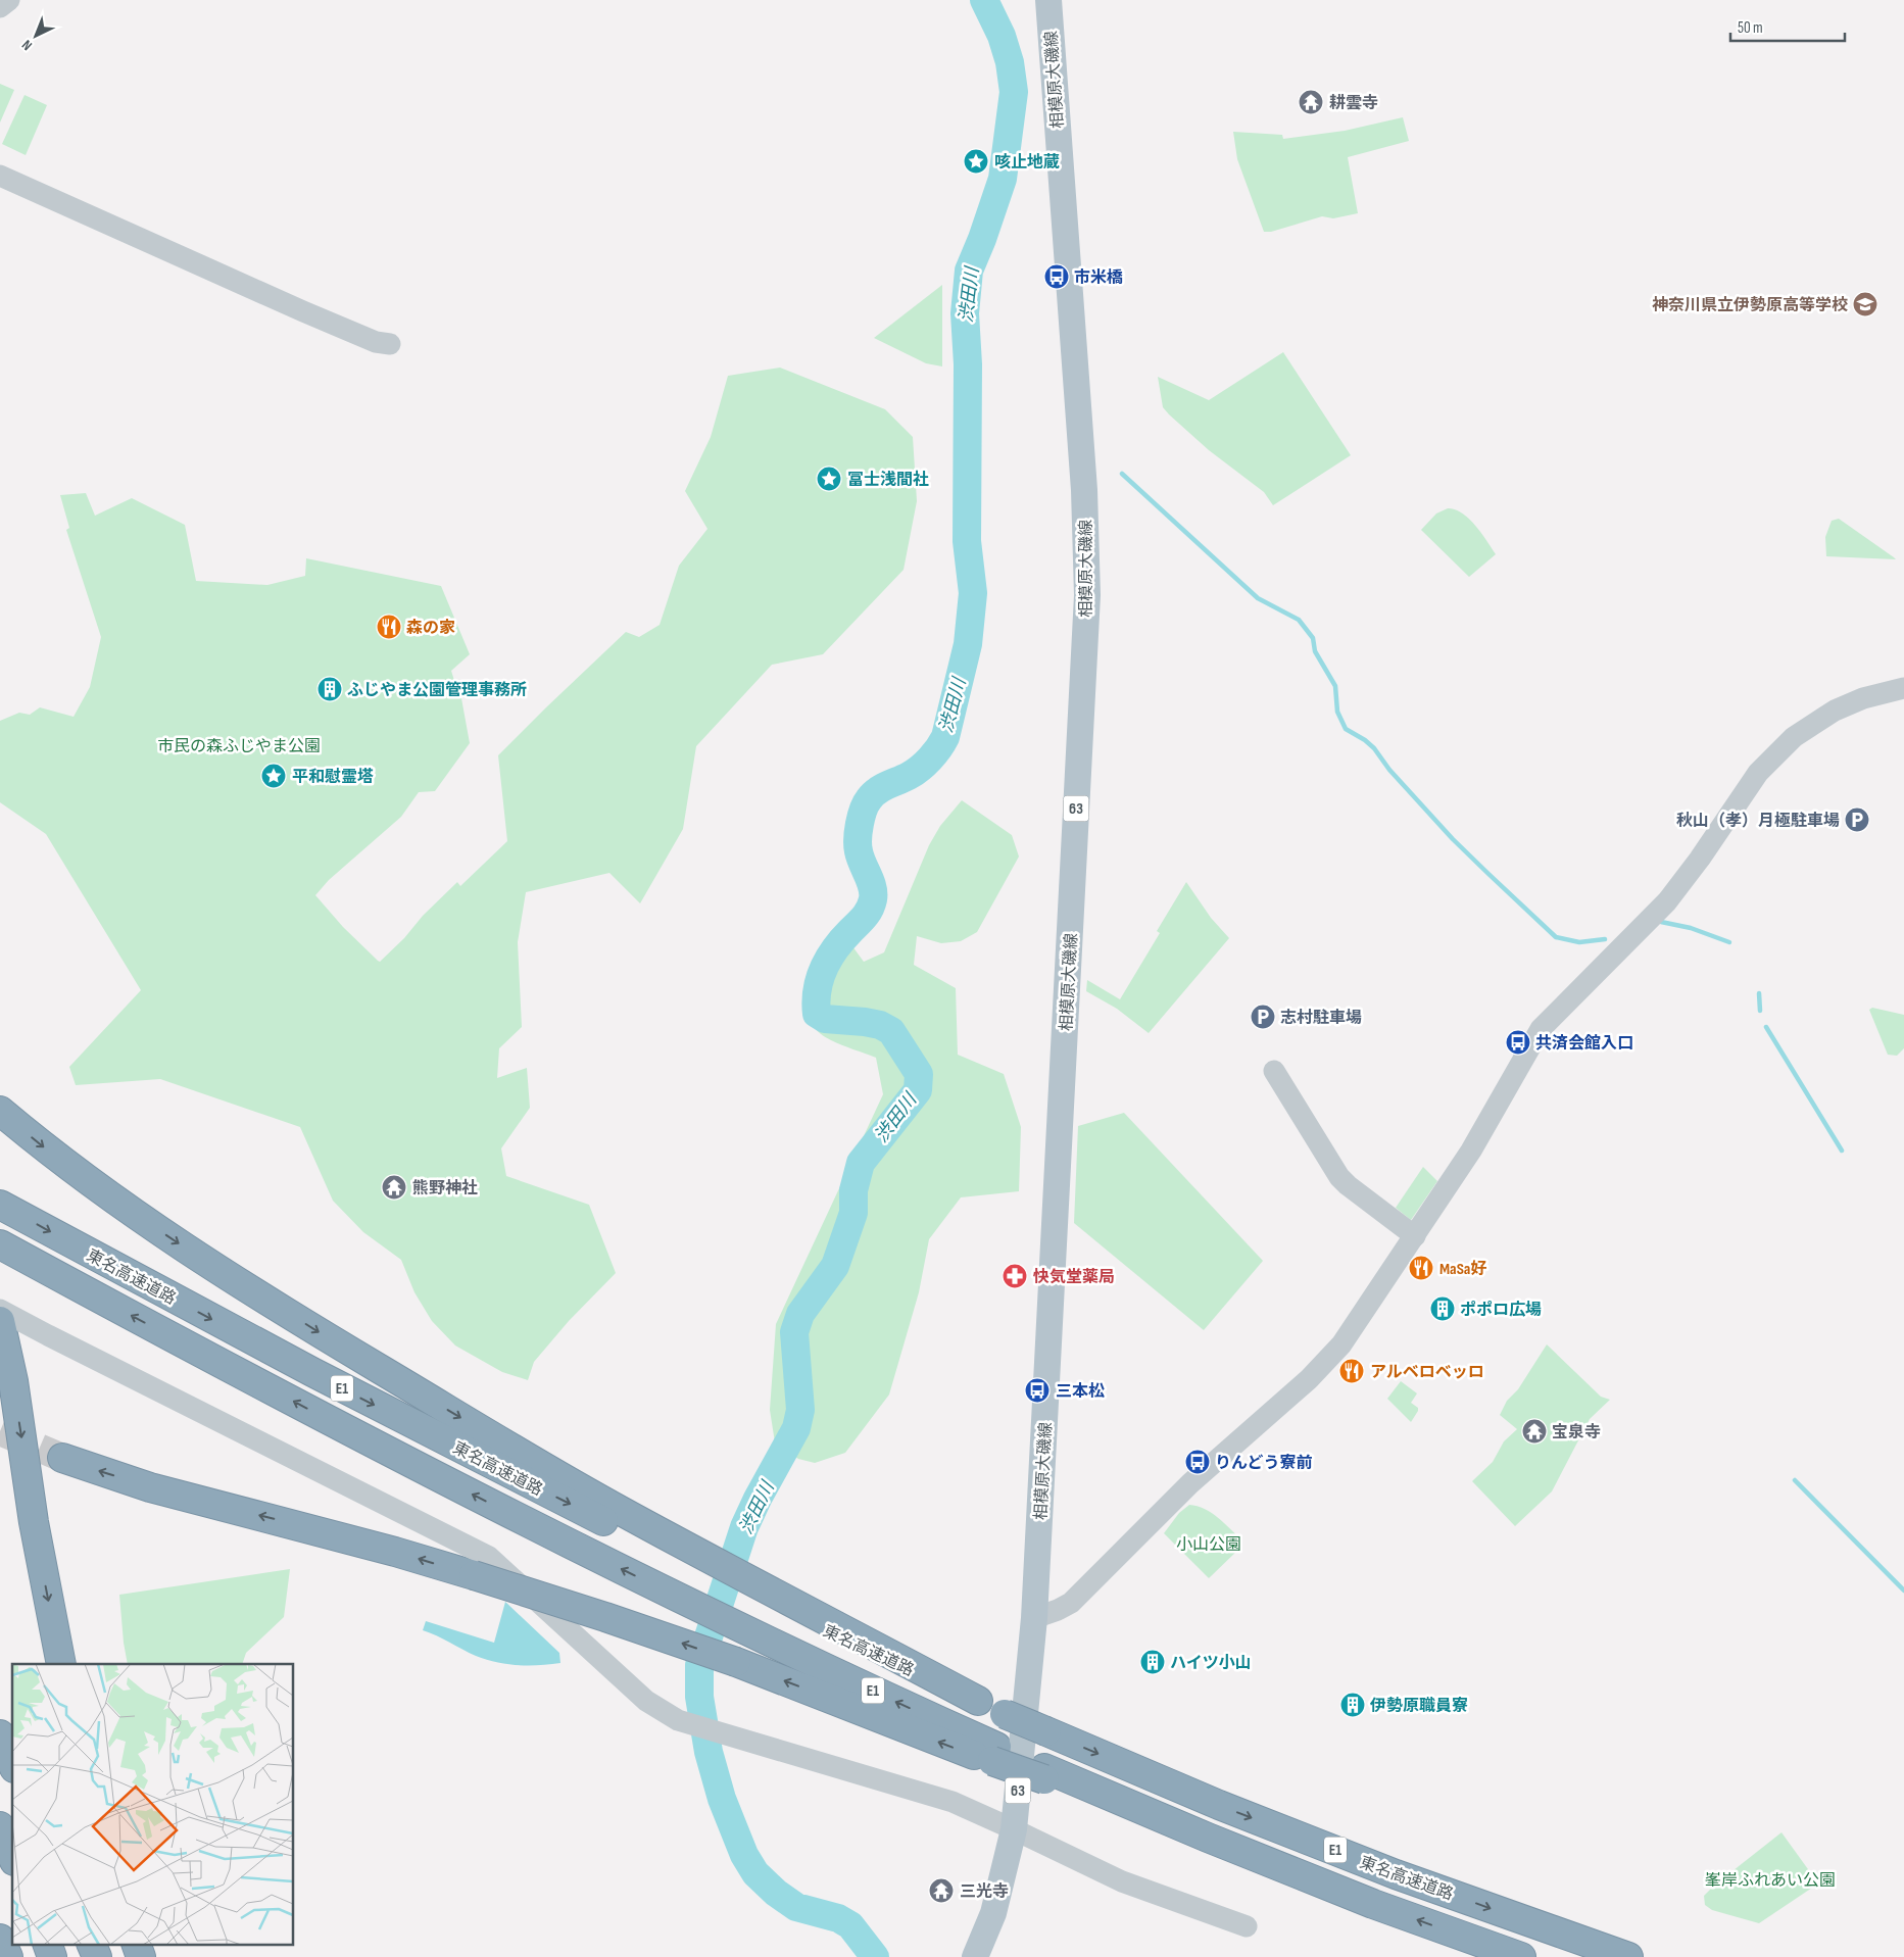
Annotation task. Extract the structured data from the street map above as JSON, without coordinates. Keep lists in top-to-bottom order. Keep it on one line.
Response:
{"streets":{"highway":["東名高速道路","E1"],"main road":["相模原大磯線","63"]},"crossings":[["東名高速道路","E1"]],"water":["渋田川"],"parks":["市民の森ふじやま公園","小山公園","峯岸ふれあい公園"],"places":{"temple":["耕雲寺","熊野神社","宝泉寺","三光寺"],"place":["咳止地蔵","冨士浅間社","平和慰霊塔"],"bus stop":["市米橋","共済会館入口","三本松","りんどう寮前"],"school or university":["神奈川県立伊勢原高等学校"],"restaurant":["森の家","MaSa好","アルベロベッロ"],"building":["ふじやま公園管理事務所","ポポロ広場","ハイツ小山","伊勢原職員寮"],"parking":["秋山（孝）月極駐車場","志村駐車場"],"pharmacy":["快気堂薬局"]},"scale_bar":"50 m","north":"bottom left"}
